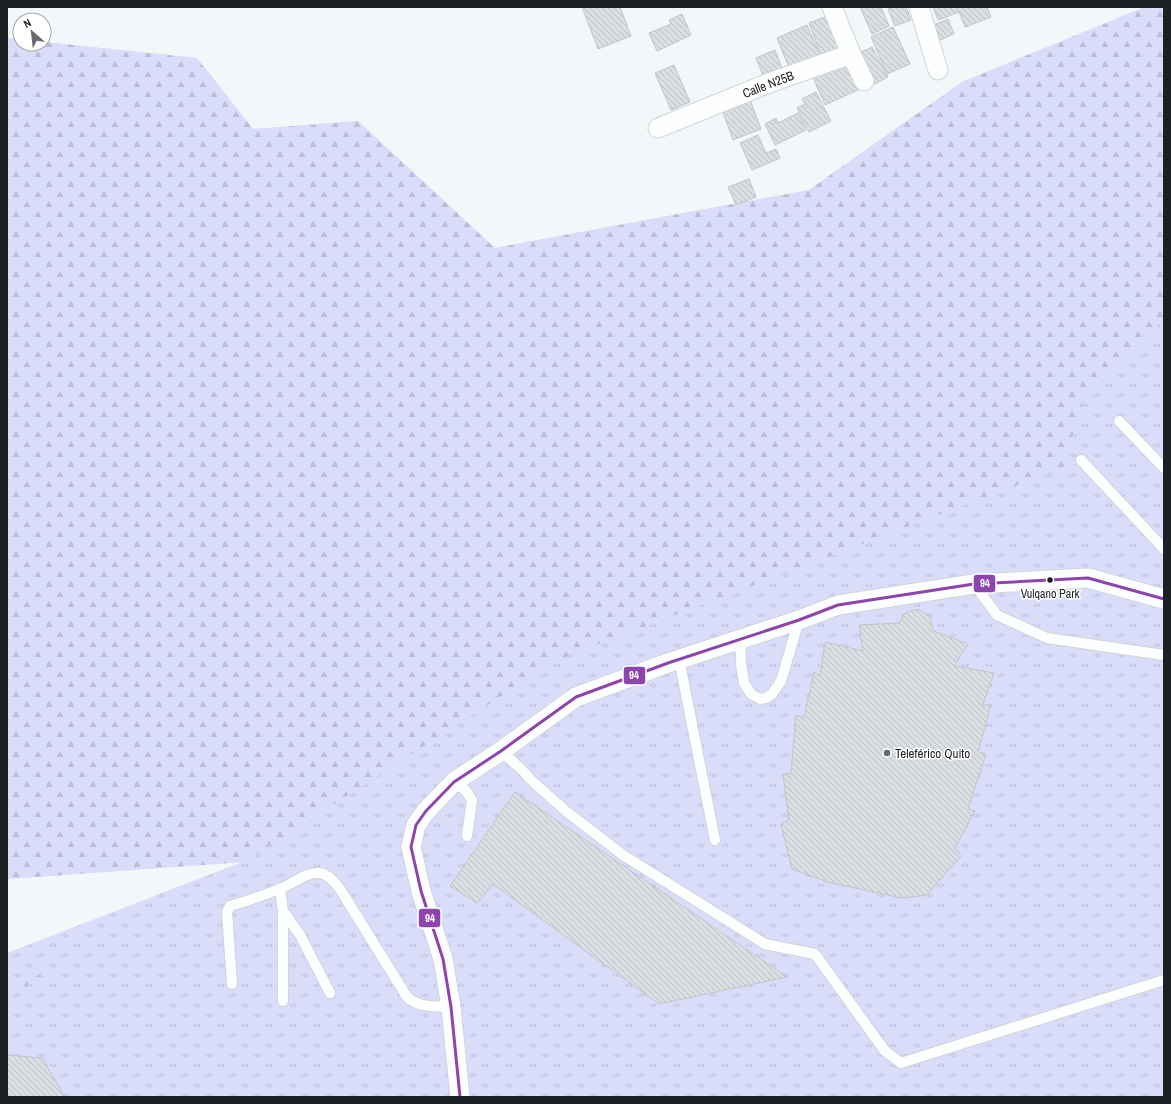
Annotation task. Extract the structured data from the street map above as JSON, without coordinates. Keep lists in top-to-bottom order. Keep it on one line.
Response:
{"streets":{"street":["Calle N25B"]},"places":["Vulqano Park","Teleférico Quito"],"lines":["transit line 94"],"north":"top left"}
